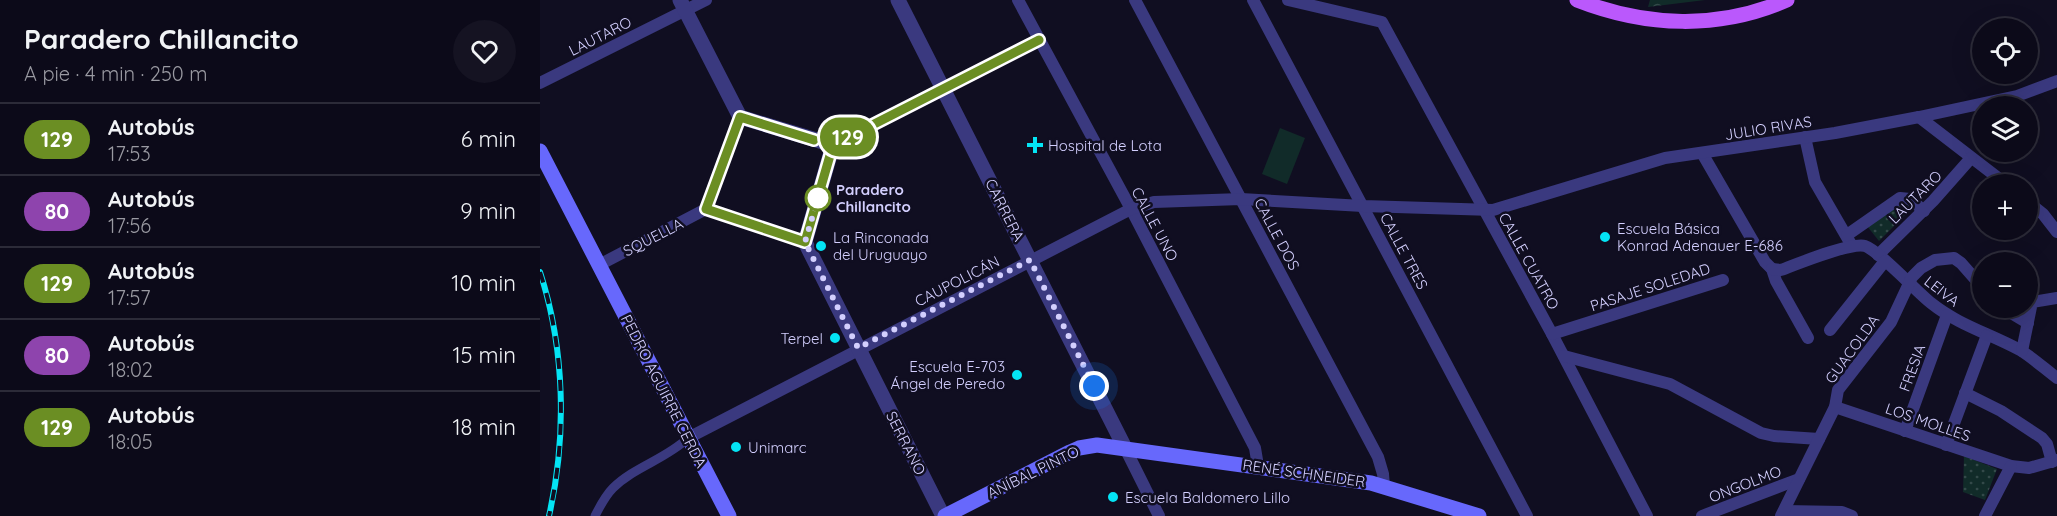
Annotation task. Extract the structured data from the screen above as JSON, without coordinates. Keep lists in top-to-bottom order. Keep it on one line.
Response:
{"streets":{"main road":["PEDRO AGUIRRE CERDA","ANÍBAL PINTO","RENÉ SCHNEIDER"],"street":["LAUTARO","JULIO RIVAS","CARRERA","CALLE UNO","CALLE DOS","SQUELLA","CALLE TRES","CALLE CUATRO","CAUPOLICÁN","PASAJE SOLEDAD","LEIVA","GUACOLDA","FRESIA","LOS MOLLES","SERRANO","ONGOLMO"]},"crossings":[["LAUTARO","LEIVA"],["JULIO RIVAS","CALLE CUATRO"],["JULIO RIVAS","CAUPOLICÁN"],["CARRERA","CAUPOLICÁN"],["CARRERA","ANÍBAL PINTO"],["CARRERA","RENÉ SCHNEIDER"],["CALLE UNO","CAUPOLICÁN"],["CALLE UNO","RENÉ SCHNEIDER"],["CALLE DOS","CAUPOLICÁN"],["CALLE DOS","RENÉ SCHNEIDER"],["SQUELLA","PEDRO AGUIRRE CERDA"],["CALLE TRES","CAUPOLICÁN"],["CALLE CUATRO","CAUPOLICÁN"],["CALLE CUATRO","PASAJE SOLEDAD"],["CAUPOLICÁN","PEDRO AGUIRRE CERDA"],["CAUPOLICÁN","SERRANO"],["LEIVA","GUACOLDA"],["LEIVA","FRESIA"],["GUACOLDA","LOS MOLLES"],["GUACOLDA","ONGOLMO"],["FRESIA","LOS MOLLES"],["SERRANO","ANÍBAL PINTO"],["ANÍBAL PINTO","RENÉ SCHNEIDER"]],"places":{"health":["Hospital de Lota"],"other":["Paradero Chillancito","Escuela Básica Konrad Adenauer E-686","La Rinconada del Uruguayo","Terpel","Escuela E-703 Ángel de Peredo","Unimarc","Escuela Baldomero Lillo"]},"lines":["bus line 129"],"page":{"heading":["Paradero Chillancito","A pie · 4 min · 250 m"],"on_map":"129","map_buttons":["+","−"],"list":[{"mark":"129","name":"Autobús","note":"17:53","value":"6 min"},{"mark":"80","name":"Autobús","note":"17:56","value":"9 min"},{"mark":"129","name":"Autobús","note":"17:57","value":"10 min"},{"mark":"80","name":"Autobús","note":"18:02","value":"15 min"},{"mark":"129","name":"Autobús","note":"18:05","value":"18 min"}]}}
